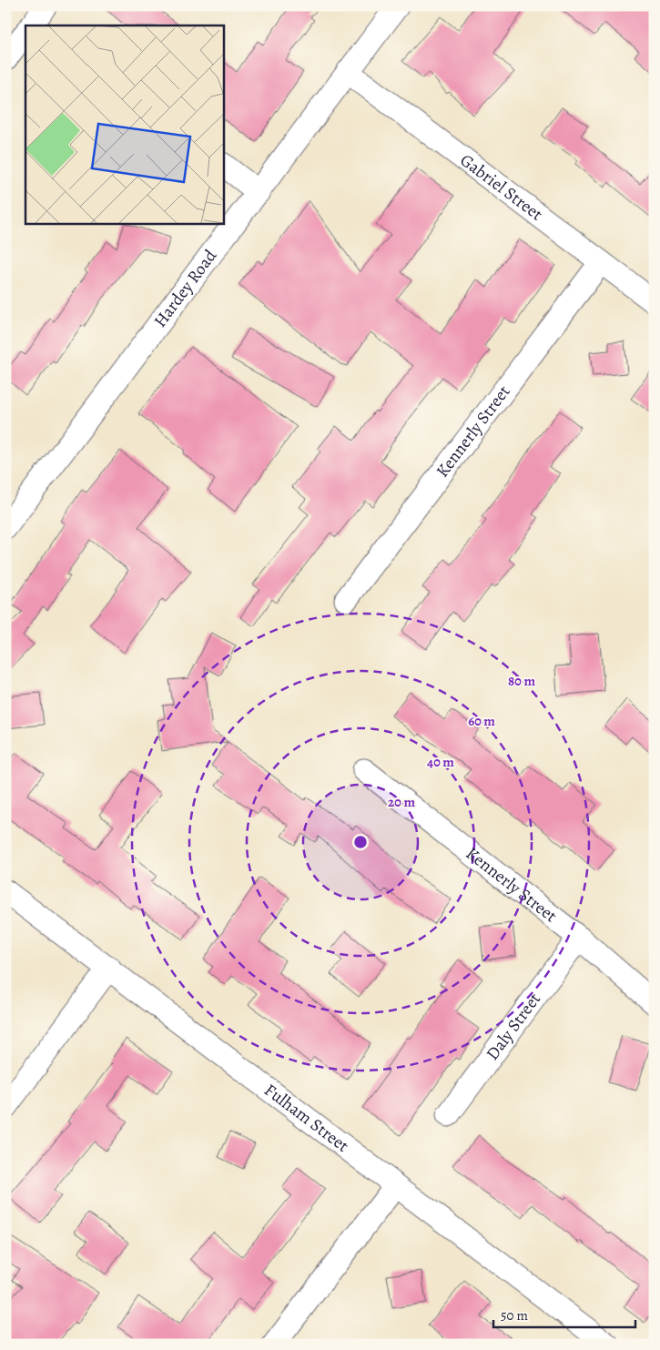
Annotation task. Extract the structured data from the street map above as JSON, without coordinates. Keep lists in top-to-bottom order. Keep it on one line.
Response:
{"streets":{"street":["Gabriel Street","Hardey Road","Kennerly Street","Daly Street","Fulham Street"]},"crossings":[["Gabriel Street","Hardey Road"],["Gabriel Street","Kennerly Street"],["Kennerly Street","Daly Street"]],"scale_bar":"50 m","rings":["80 m","60 m","40 m","20 m"]}
